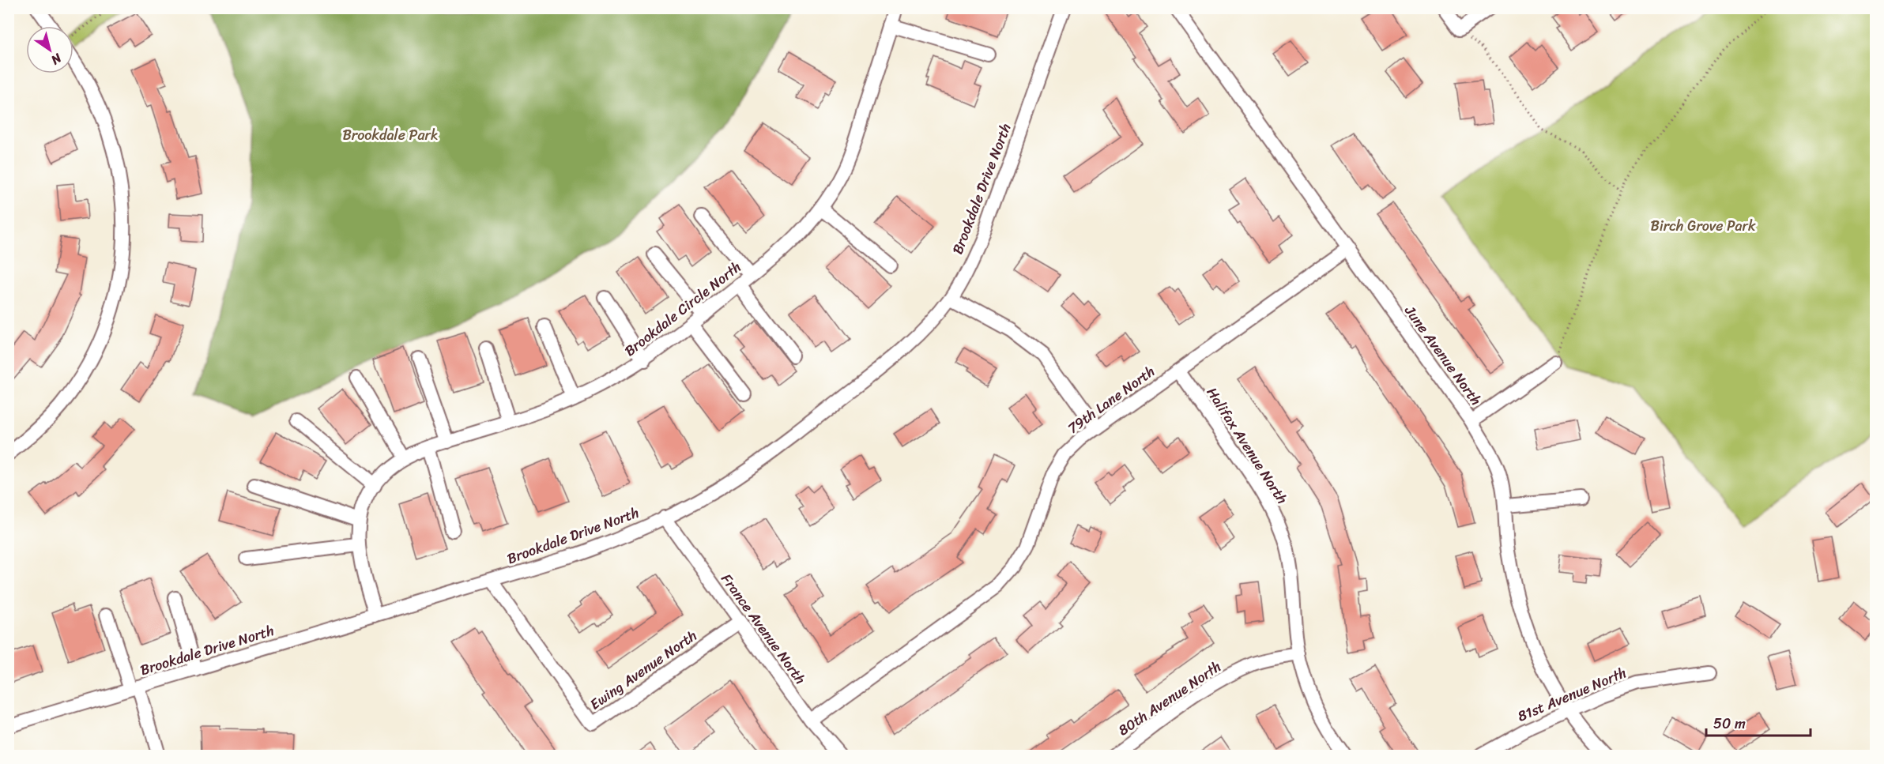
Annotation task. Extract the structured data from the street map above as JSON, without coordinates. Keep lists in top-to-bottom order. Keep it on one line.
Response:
{"streets":{"street":["Brookdale Drive North","Brookdale Circle North","June Avenue North","79th Lane North","Halifax Avenue North","France Avenue North","Ewing Avenue North","81st Avenue North","80th Avenue North"]},"crossings":[["Brookdale Drive North","Brookdale Circle North"],["Brookdale Drive North","France Avenue North"],["Brookdale Drive North","Ewing Avenue North"],["June Avenue North","79th Lane North"],["June Avenue North","81st Avenue North"],["79th Lane North","Halifax Avenue North"],["79th Lane North","France Avenue North"],["Halifax Avenue North","80th Avenue North"],["France Avenue North","Ewing Avenue North"]],"parks":["Brookdale Park","Birch Grove Park"],"scale_bar":"50 m","north":"bottom right"}
